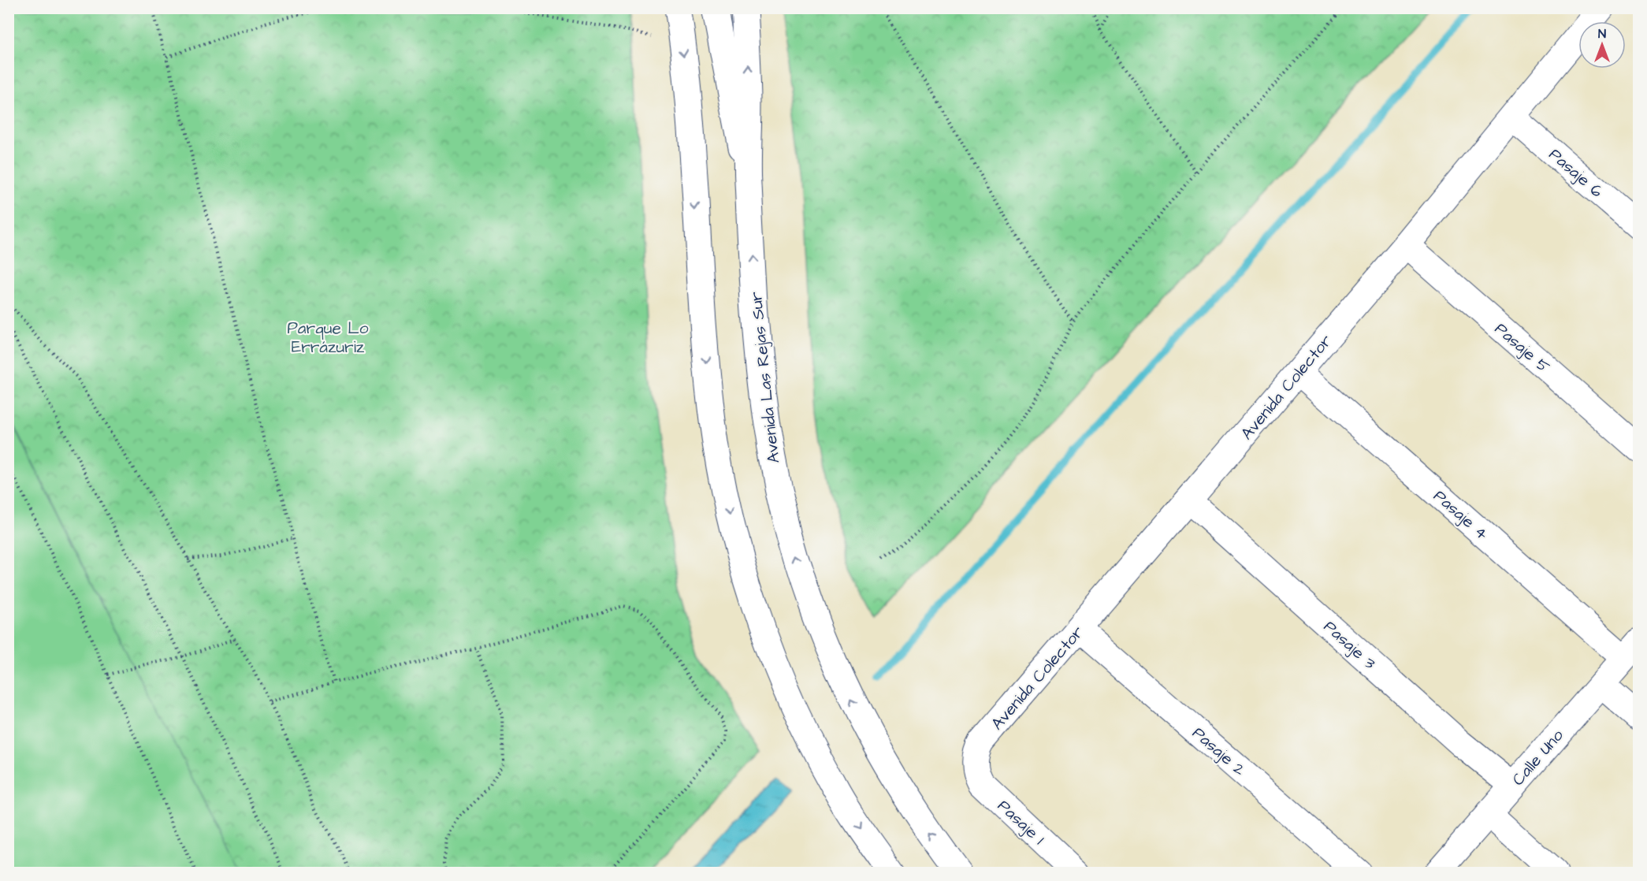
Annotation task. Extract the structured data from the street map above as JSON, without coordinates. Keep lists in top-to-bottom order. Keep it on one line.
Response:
{"streets":{"street":["Pasaje 6","Pasaje 5","Avenida Las Rejas Sur","Avenida Colector","Pasaje 4","Pasaje 3","Pasaje 2","Calle Uno","Pasaje 1"]},"crossings":[["Pasaje 6","Avenida Colector"],["Pasaje 5","Avenida Colector"],["Avenida Colector","Pasaje 4"],["Avenida Colector","Pasaje 3"],["Avenida Colector","Pasaje 2"],["Avenida Colector","Pasaje 1"],["Pasaje 4","Calle Uno"],["Pasaje 3","Calle Uno"]],"parks":["Parque Lo Errázuriz"],"north":"top"}
